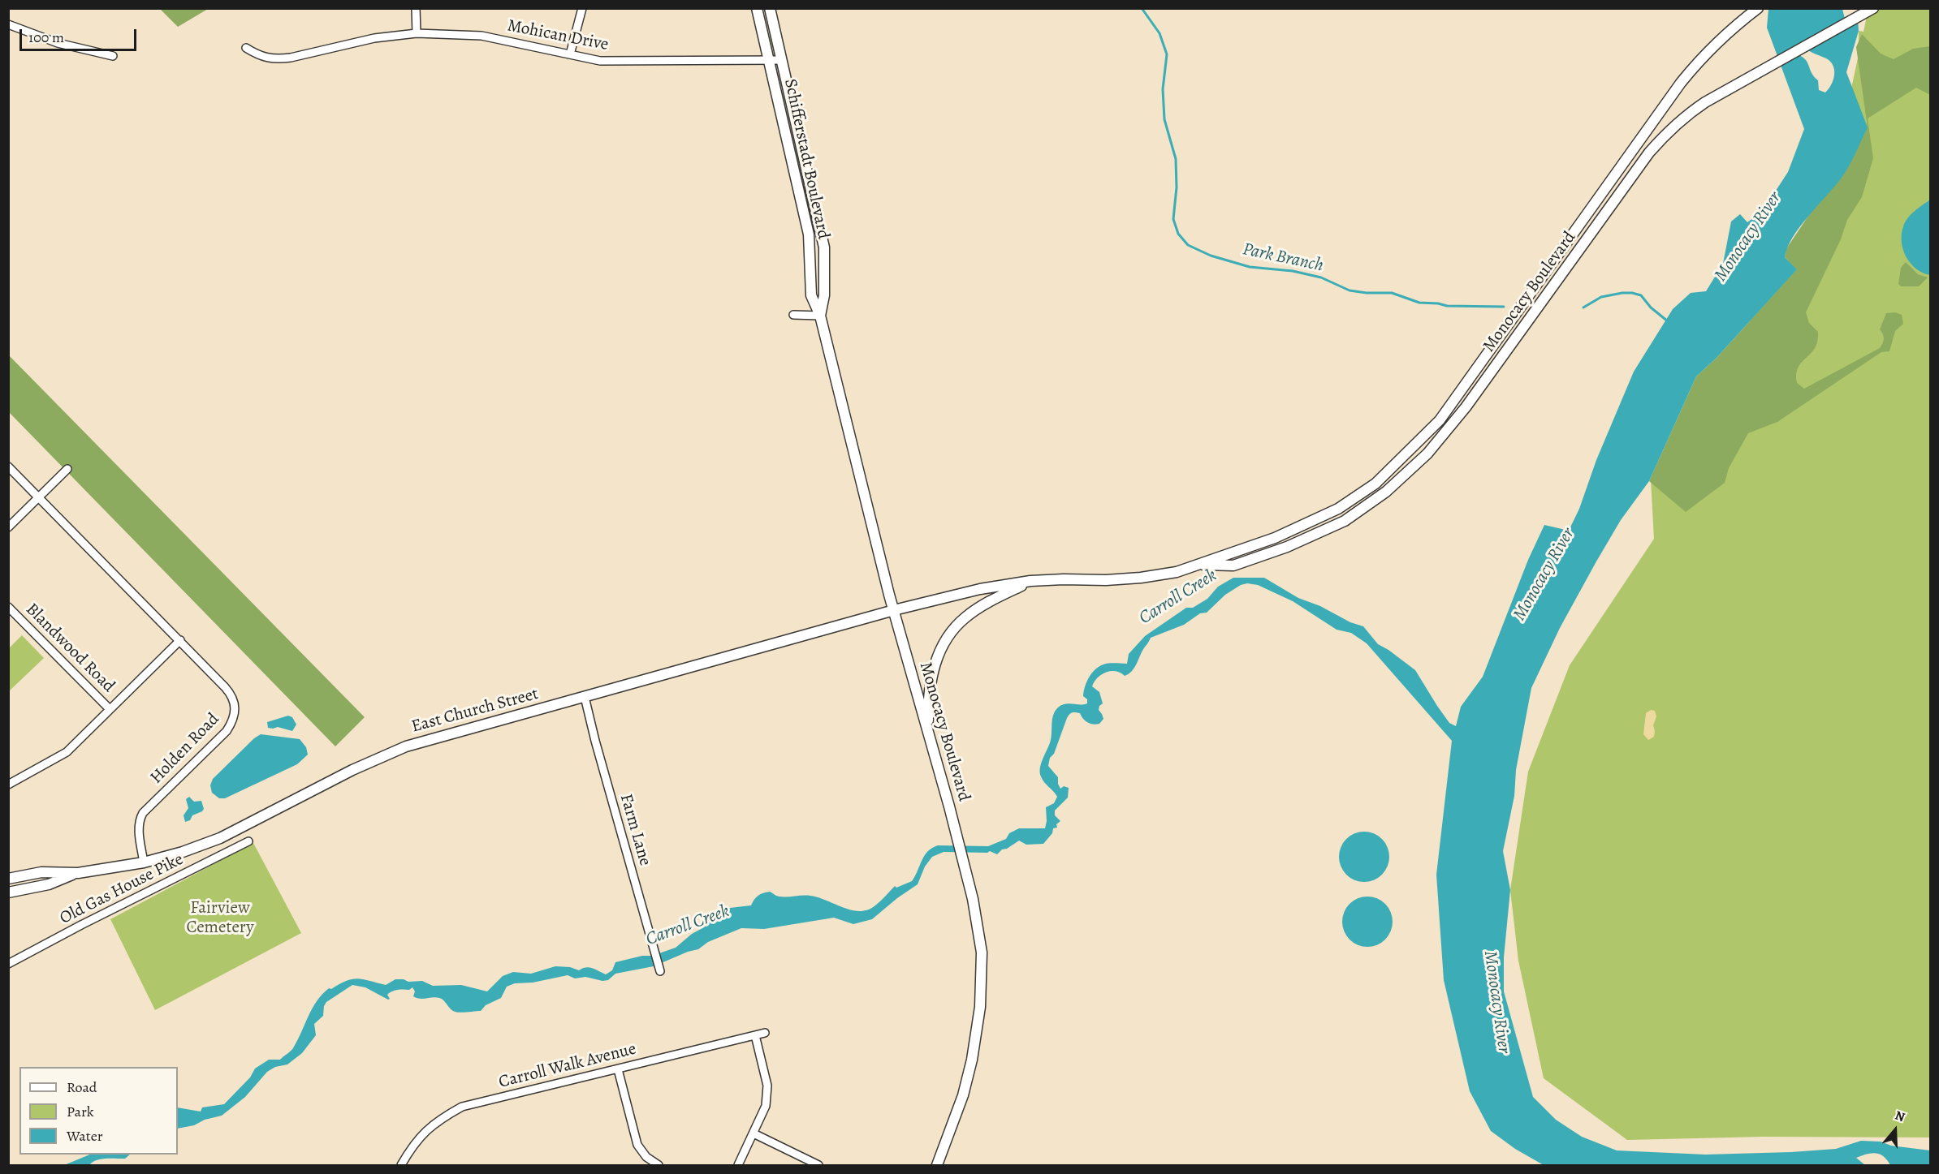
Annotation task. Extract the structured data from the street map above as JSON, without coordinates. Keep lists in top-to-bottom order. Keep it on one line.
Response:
{"streets":{"main road":["Schifferstadt Boulevard","Monocacy Boulevard","East Church Street"],"street":["Mohican Drive","Blandwood Road","Holden Road","Farm Lane","Old Gas House Pike","Carroll Walk Avenue"]},"crossings":[["Mohican Drive","Schifferstadt Boulevard"],["Schifferstadt Boulevard","Monocacy Boulevard"],["Schifferstadt Boulevard","East Church Street"],["Monocacy Boulevard","East Church Street"],["East Church Street","Holden Road"],["East Church Street","Farm Lane"]],"water":["Monocacy River","Park Branch","Carroll Creek"],"parks":["Fairview Cemetery"],"legend":["Road","Park","Water"],"scale_bar":"100 m","north":"top"}
